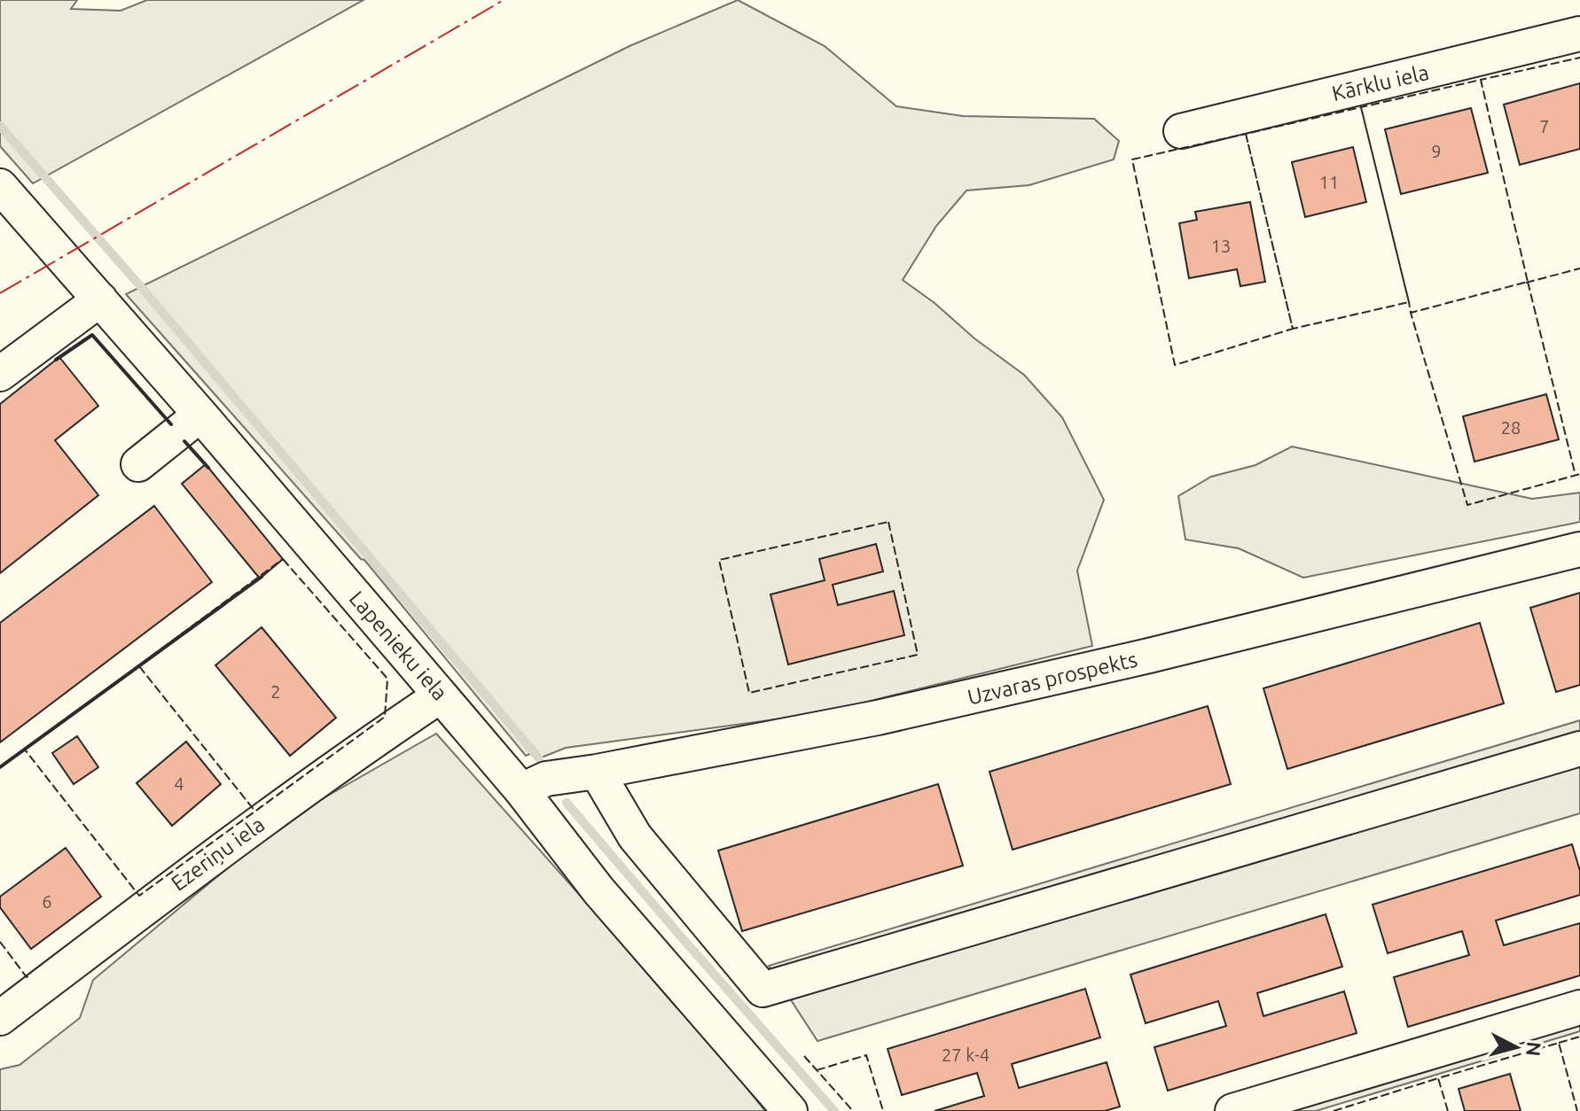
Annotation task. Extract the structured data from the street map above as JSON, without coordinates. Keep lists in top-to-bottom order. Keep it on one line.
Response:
{"streets":{"street":["Kārklu iela","Lapenieku iela","Uzvaras prospekts","Ezeriņu iela"]},"crossings":[["Lapenieku iela","Uzvaras prospekts"],["Lapenieku iela","Ezeriņu iela"]],"house_numbers":["7","9","11","13","28","2","4","6","27 k-4"],"north":"right"}
